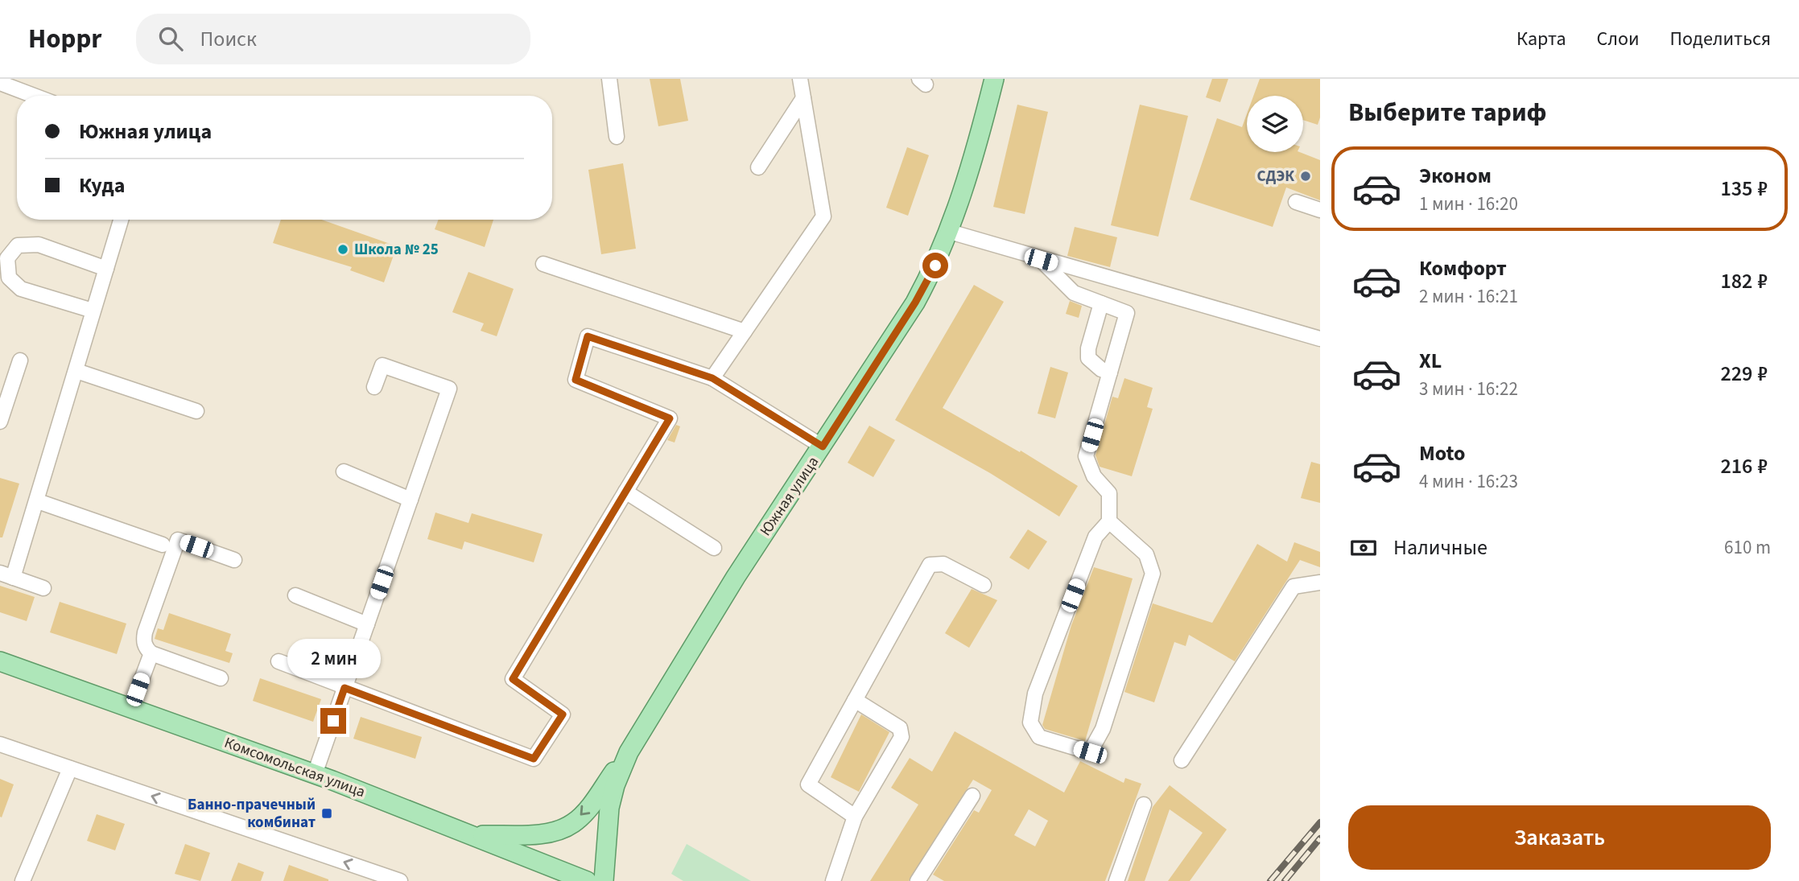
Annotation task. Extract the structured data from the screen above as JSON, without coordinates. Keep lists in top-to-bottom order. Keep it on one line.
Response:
{"streets":{"main road":["Южная улица","Комсомольская улица"]},"places":{"other":["СДЭК","Школа № 25"],"transit":["Банно-прачечный комбинат"]},"page":{"header":"Hoppr","search":"Поиск","nav":["Карта","Слои","Поделиться"],"heading":"Выберите тариф","banner":["Южная улица","Куда"],"list":[{"name":"Эконом","note":"1 мин · 16:20","value":"135 ₽"},{"name":"Комфорт","note":"2 мин · 16:21","value":"182 ₽"},{"name":"XL","note":"3 мин · 16:22","value":"229 ₽"},{"name":"Moto","note":"4 мин · 16:23","value":"216 ₽"}],"pay":["Наличные","610 m"],"bubble":"2 мин","buttons":"Заказать"}}
